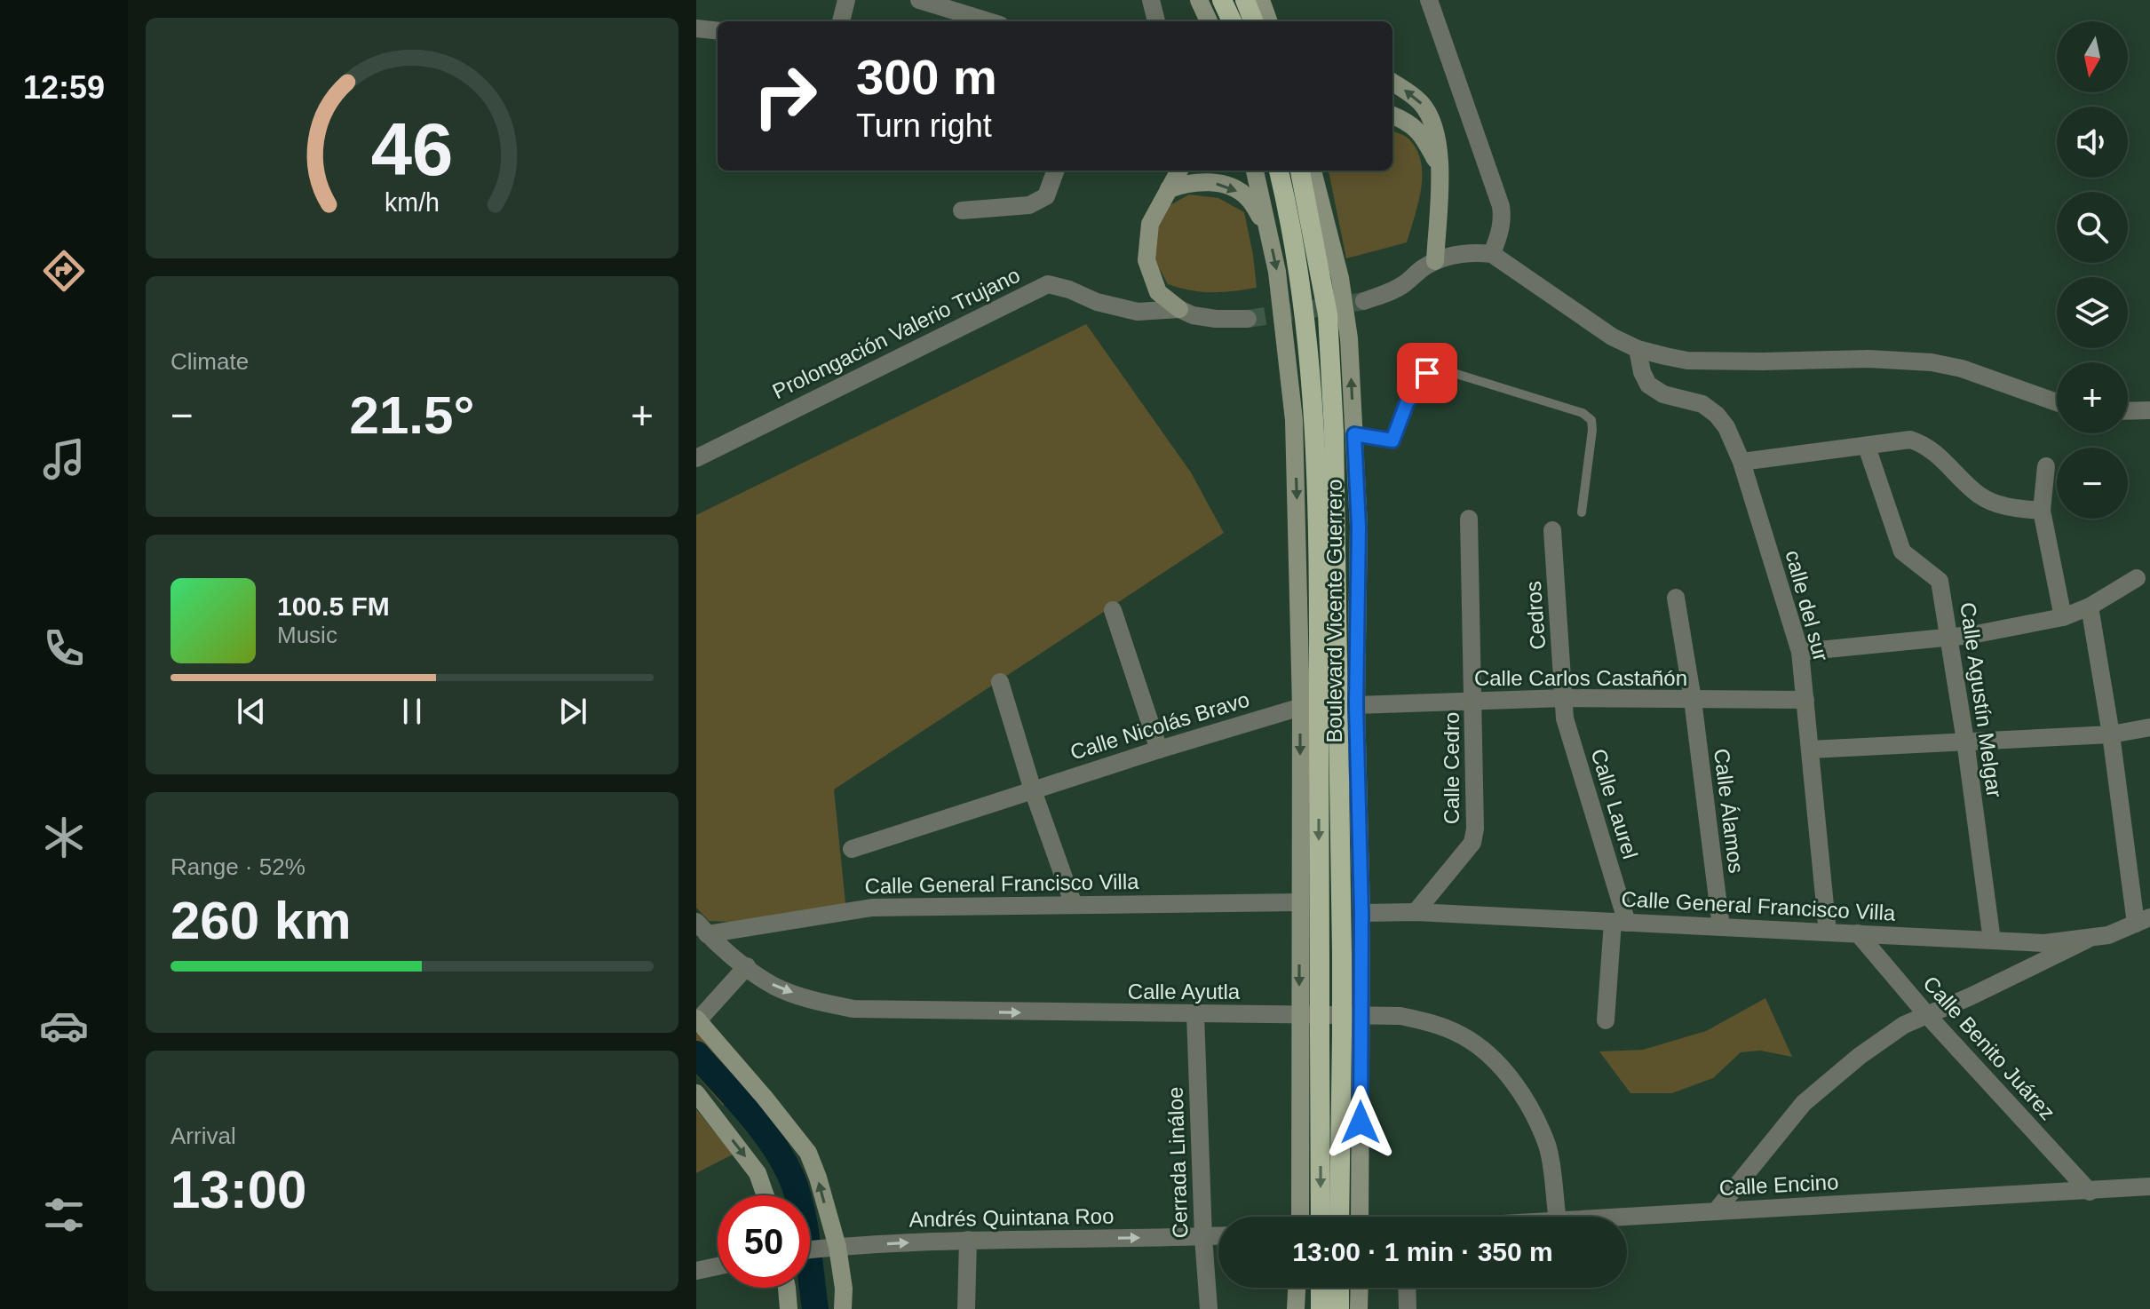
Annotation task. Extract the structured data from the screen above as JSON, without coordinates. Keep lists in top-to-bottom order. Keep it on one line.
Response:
{"streets":{"highway":["Boulevard Vicente Guerrero"],"street":["Prolongación Valerio Trujano","calle del sur","Cedros","Calle Carlos Castañón","Calle Agustín Melgar","Calle Nicolás Bravo","Calle Cedro","Calle Laurel","Calle Álamos","Calle General Francisco Villa","Calle Ayutla","Calle Benito Juárez","Cerrada Lináloe","Calle Encino","Andrés Quintana Roo"]},"crossings":[["calle del sur","Calle Carlos Castañón"],["calle del sur","Calle General Francisco Villa"],["Boulevard Vicente Guerrero","Calle Carlos Castañón"],["Boulevard Vicente Guerrero","Calle Nicolás Bravo"],["Boulevard Vicente Guerrero","Calle General Francisco Villa"],["Boulevard Vicente Guerrero","Calle Ayutla"],["Cedros","Calle Carlos Castañón"],["Cedros","Calle Laurel"],["Calle Carlos Castañón","Calle Cedro"],["Calle Carlos Castañón","Calle Laurel"],["Calle Carlos Castañón","Calle Álamos"],["Calle Agustín Melgar","Calle General Francisco Villa"],["Calle Cedro","Calle General Francisco Villa"],["Calle Laurel","Calle General Francisco Villa"],["Calle Álamos","Calle General Francisco Villa"],["Calle General Francisco Villa","Calle Ayutla"],["Calle General Francisco Villa","Calle Benito Juárez"],["Calle Ayutla","Cerrada Lináloe"],["Calle Benito Juárez","Calle Encino"],["Cerrada Lináloe","Andrés Quintana Roo"]],"one_way":["Calle Ayutla","Andrés Quintana Roo"],"north":"bottom","page":{"tabs":"12:59","map_buttons":["+","−"],"turn":["300 m","Turn right"],"tile":["Climate",["Range · 52%","260 km"],["Arrival","13:00"]],"heat":["−","21.5°","+"],"song":["100.5 FM","Music"],"limit":"50","trip":"13:00 · 1 min · 350 m","gauge":["46","km/h"]}}
